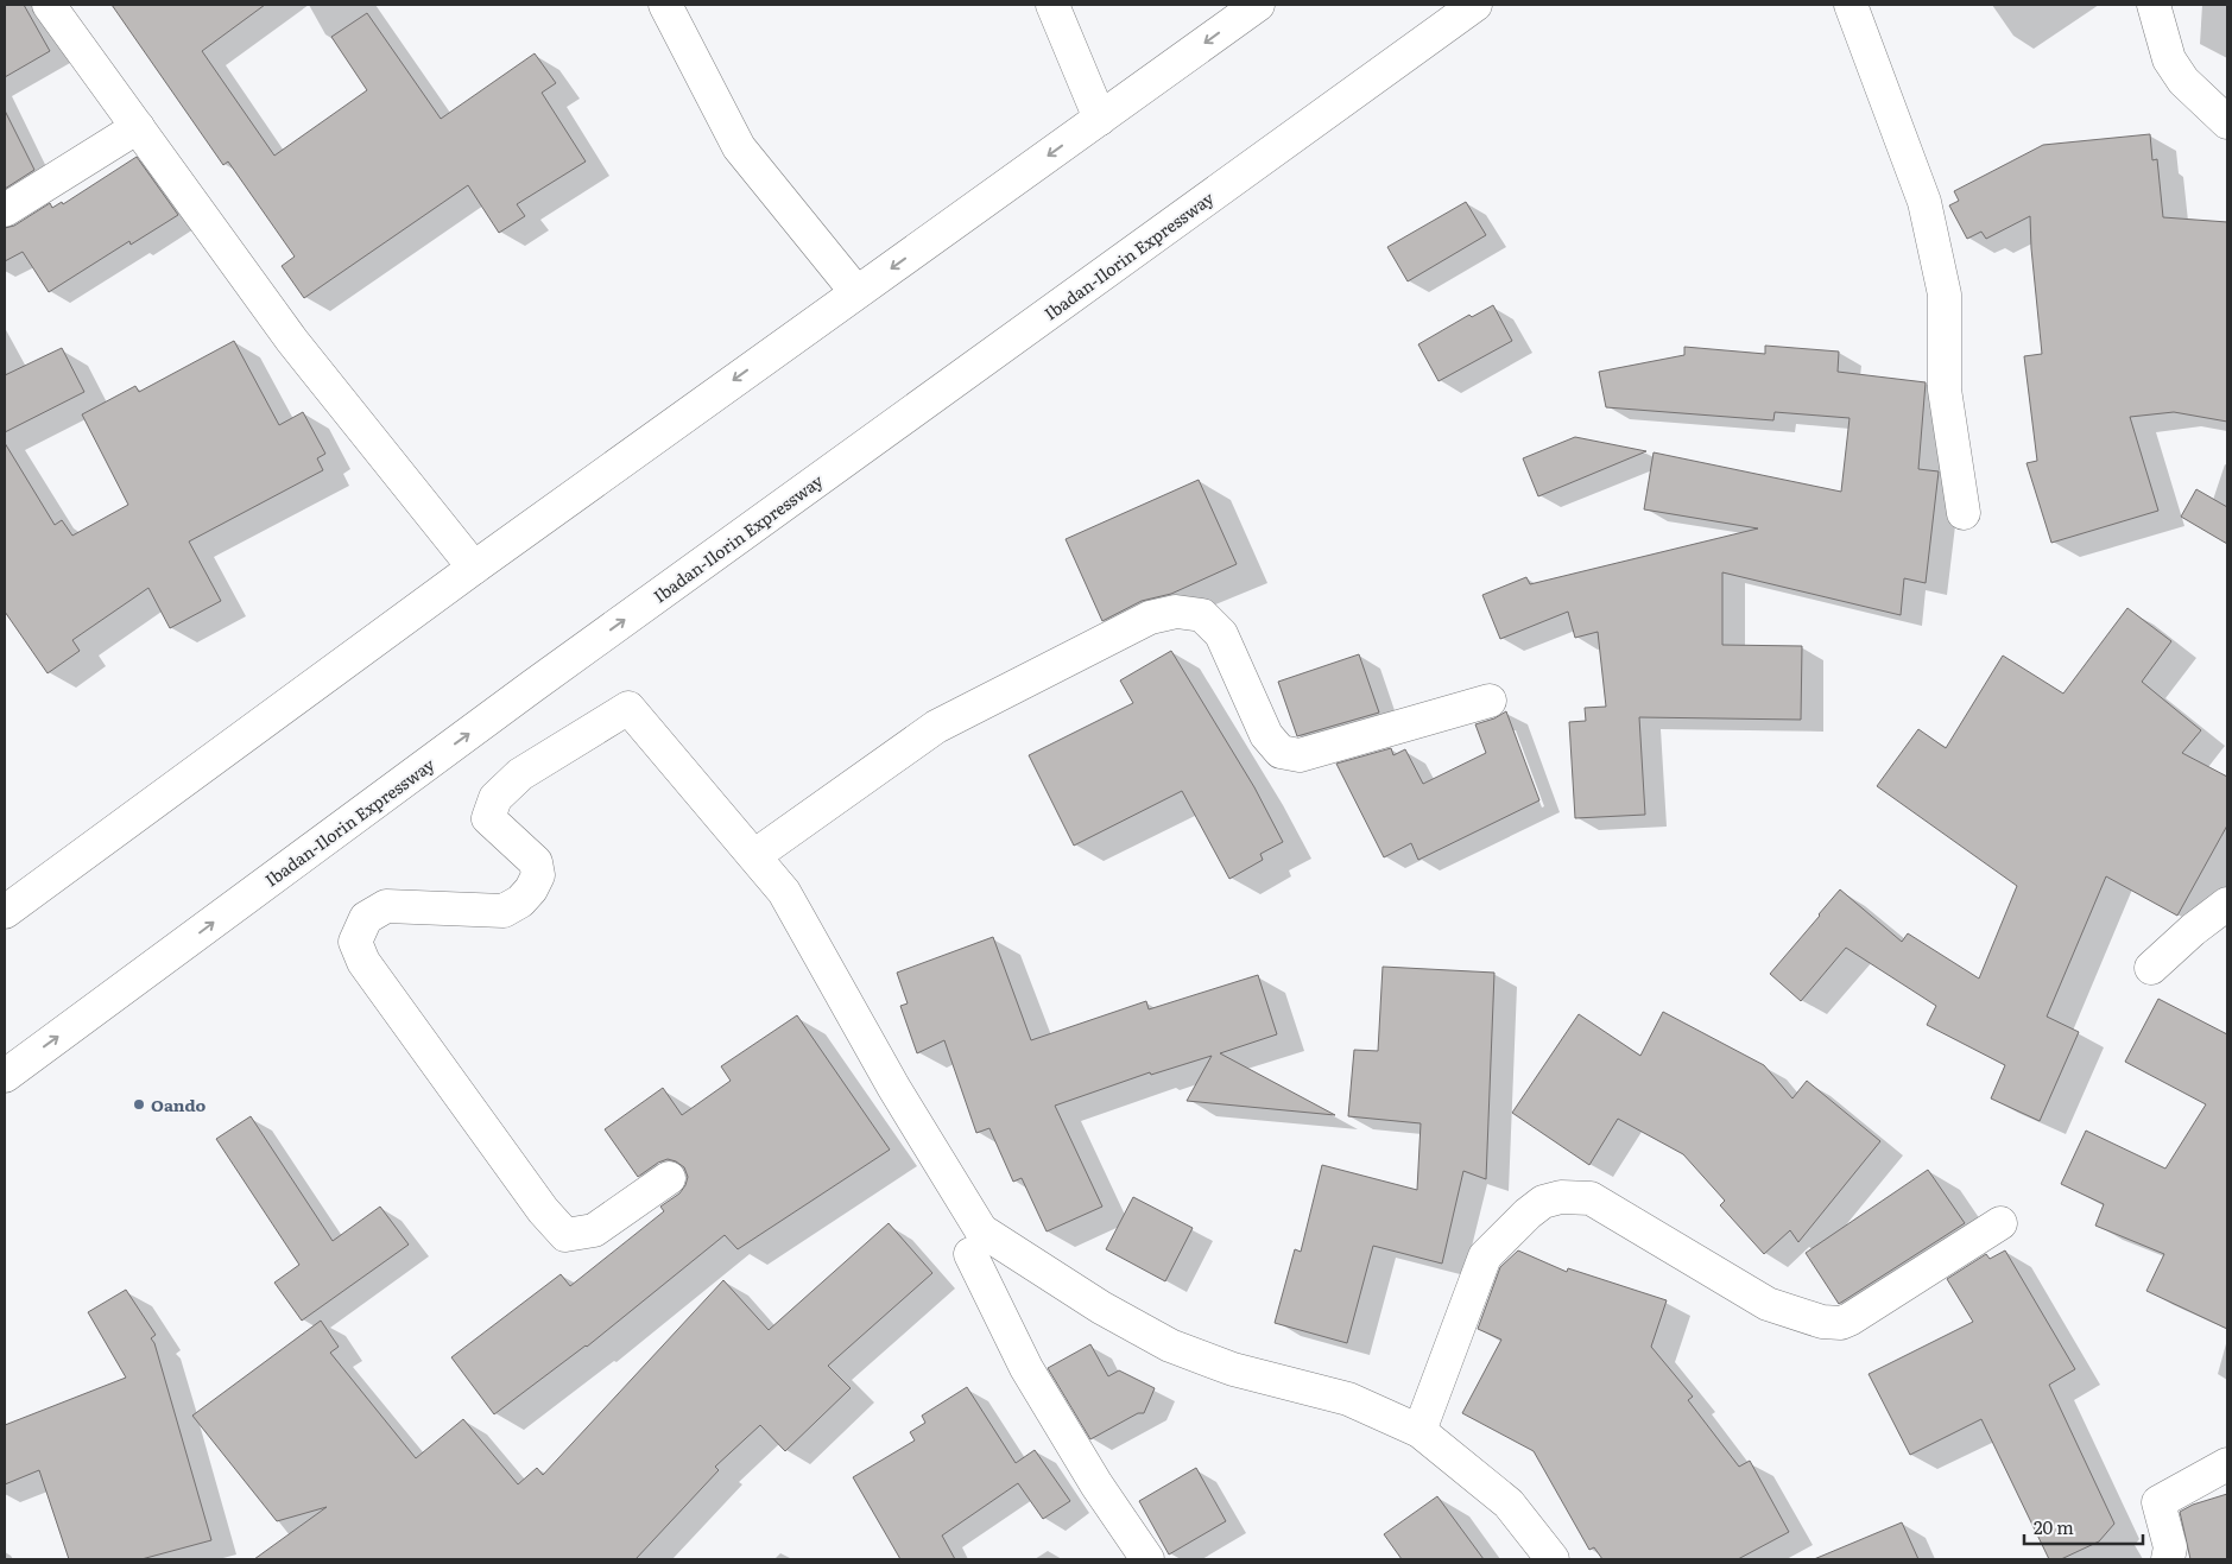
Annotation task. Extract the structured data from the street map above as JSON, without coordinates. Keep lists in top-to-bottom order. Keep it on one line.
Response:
{"streets":{"main road":["Ibadan-Ilorin Expressway"]},"places":["Oando"],"scale_bar":"20 m"}
